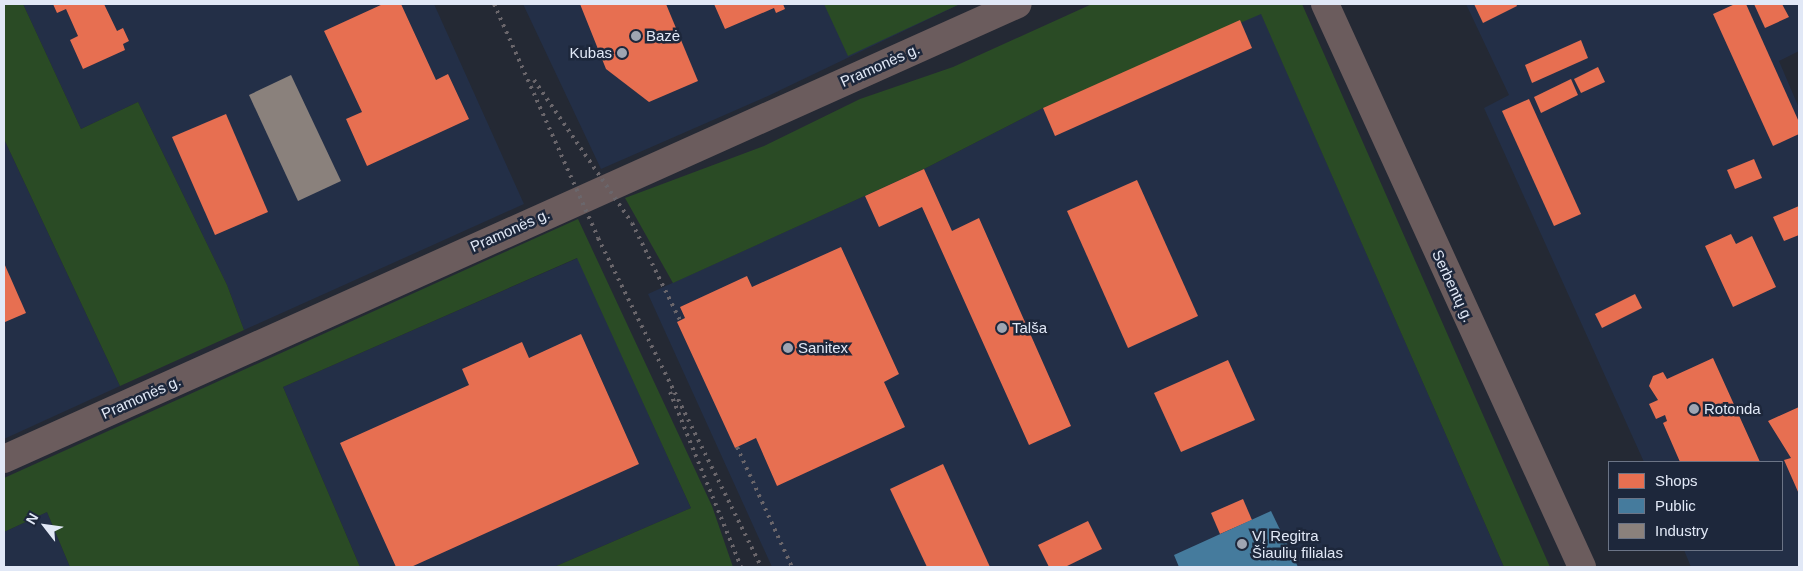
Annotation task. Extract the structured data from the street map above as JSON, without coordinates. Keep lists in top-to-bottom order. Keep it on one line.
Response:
{"streets":{"main road":["Pramonės g.","Serbentų g."]},"places":["Bazė","Kubas","Talša","Sanitex","Rotonda","VĮ Regitra Šiaulių filialas"],"legend":["Shops","Public","Industry"],"north":"top left"}
